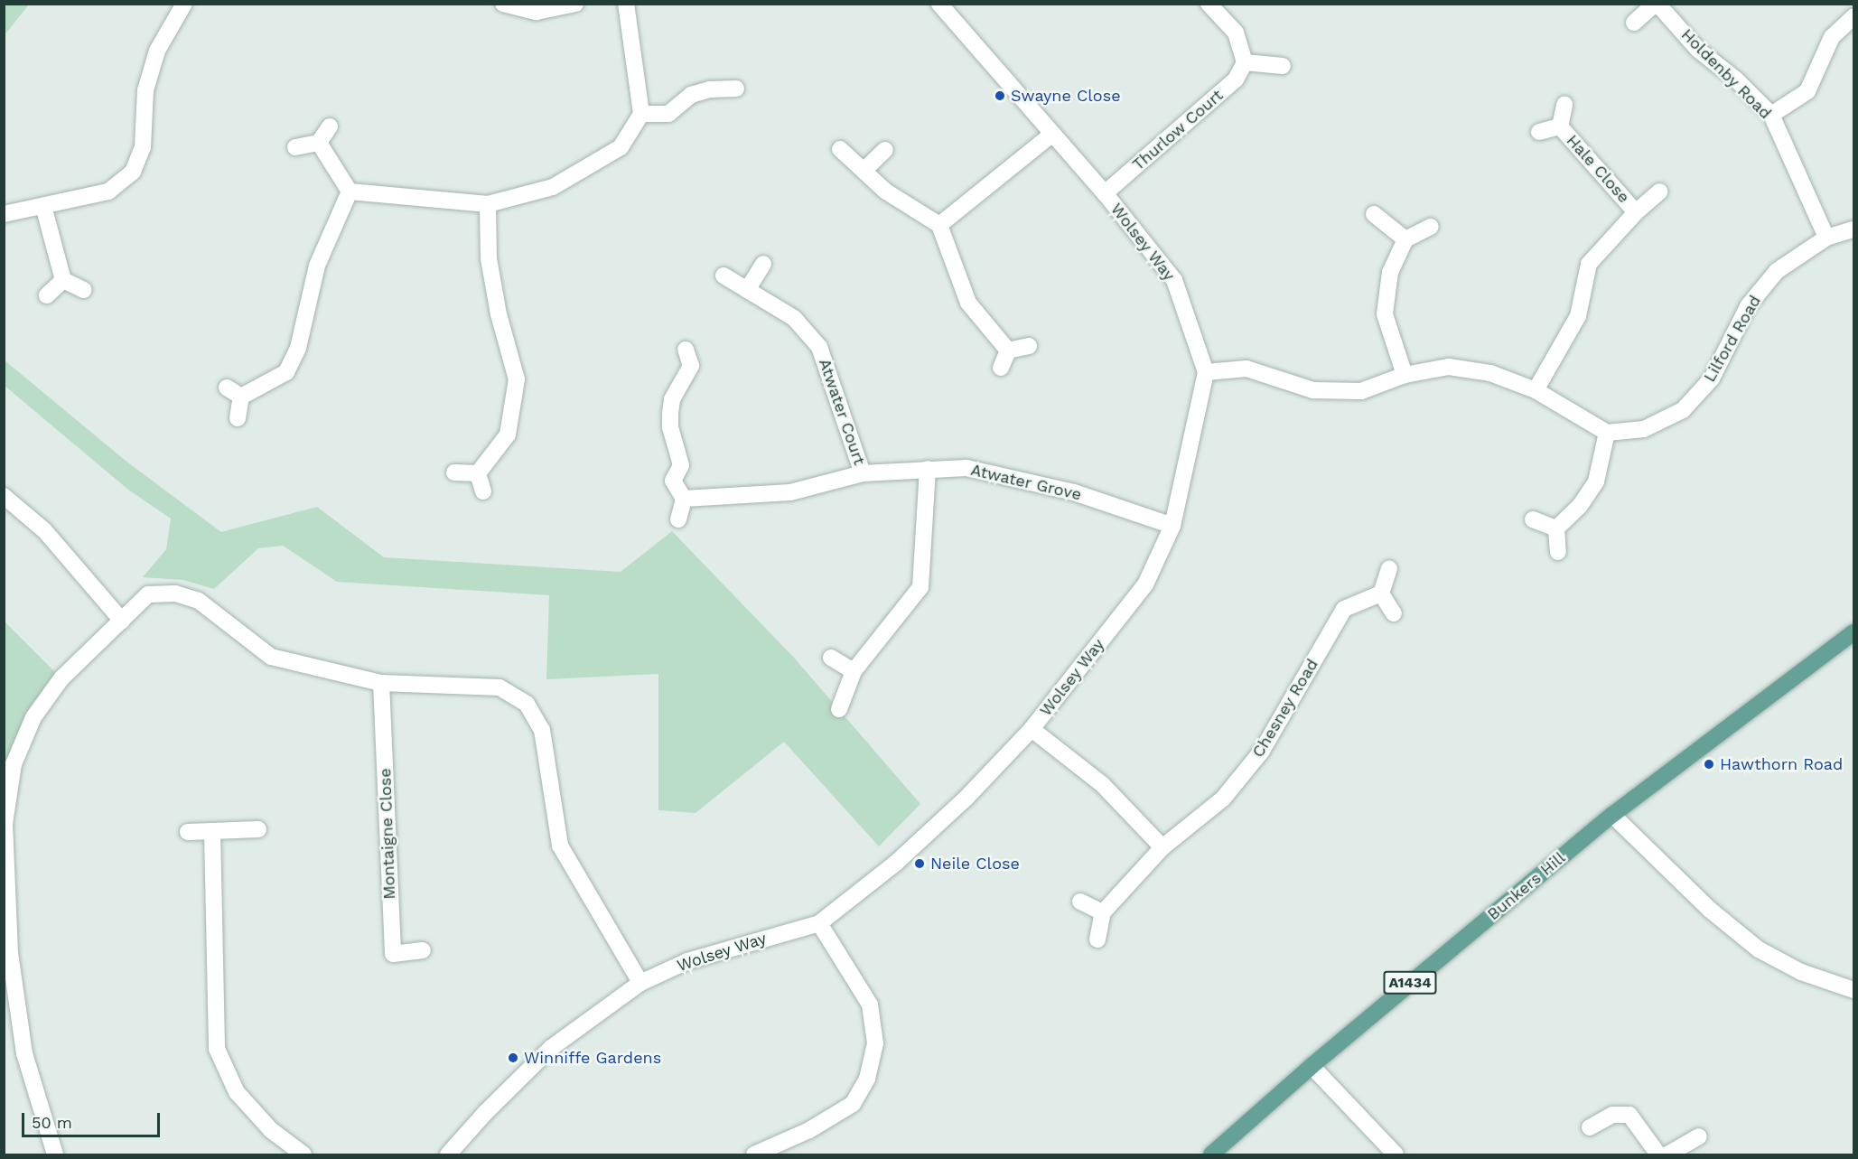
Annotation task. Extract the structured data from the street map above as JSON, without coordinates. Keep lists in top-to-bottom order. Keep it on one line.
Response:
{"streets":{"main road":["Bunkers Hill","A1434"],"street":["Holdenby Road","Thurlow Court","Hale Close","Wolsey Way","Lilford Road","Atwater Court","Atwater Grove","Chesney Road","Montaigne Close"]},"crossings":[["Holdenby Road","Lilford Road"],["Thurlow Court","Wolsey Way"],["Wolsey Way","Atwater Grove"],["Atwater Court","Atwater Grove"]],"places":["Swayne Close","Hawthorn Road","Neile Close","Winniffe Gardens"],"scale_bar":"50 m"}
